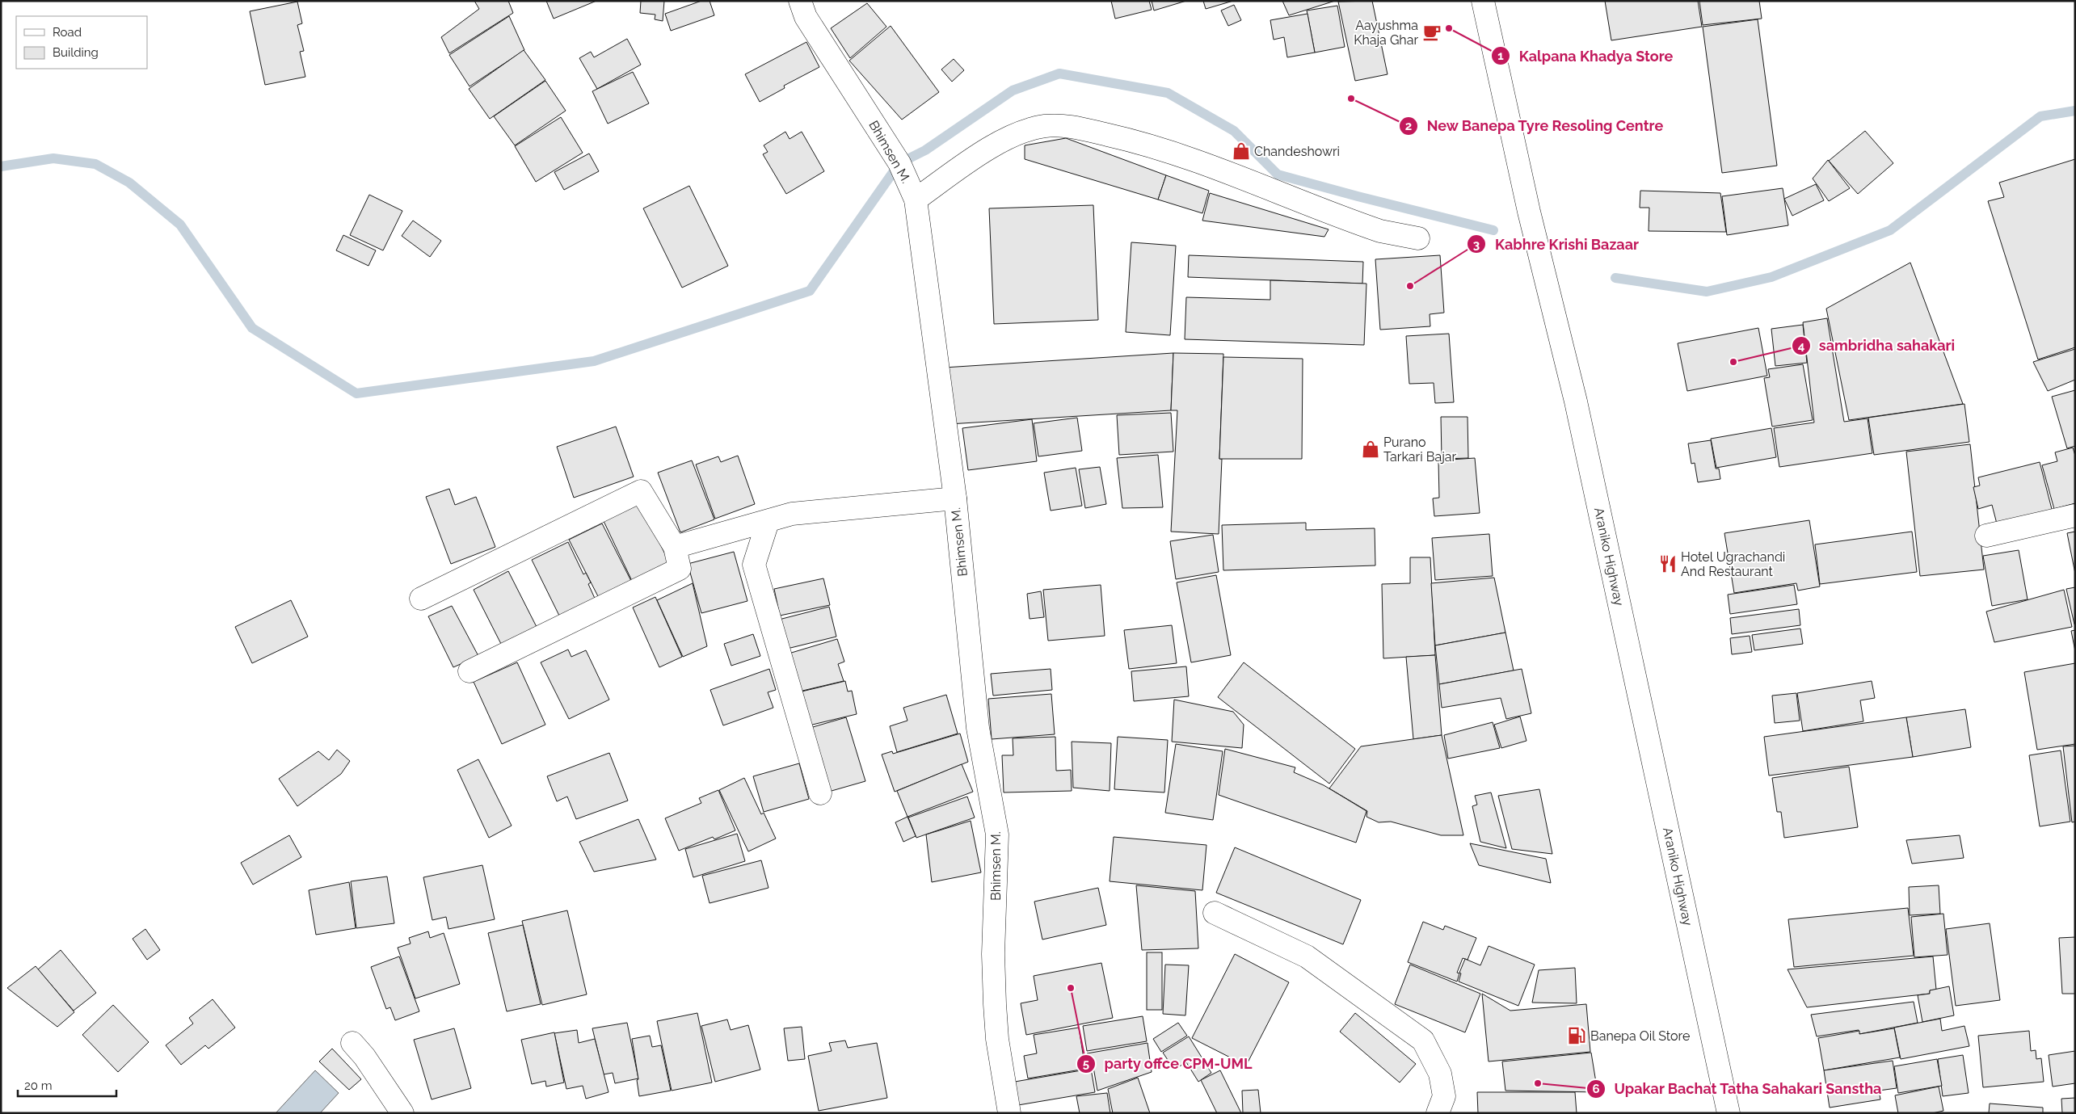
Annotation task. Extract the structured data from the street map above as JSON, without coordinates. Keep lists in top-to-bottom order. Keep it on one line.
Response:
{"streets":{"main road":["Bhimsen M.","Araniko Highway"]},"places":{"other":["Kalpana Khadya Store","New Banepa Tyre Resoling Centre","Kabhre Krishi Bazaar","sambridha sahakari","party offce CPM-UML","Upakar Bachat Tatha Sahakari Sanstha"],"cafe":["Aayushma Khaja Ghar"],"shop":["Chandeshowri","Purano Tarkari Bajar"],"restaurant":["Hotel Ugrachandi And Restaurant"],"fuel station":["Banepa Oil Store"]},"legend":["Road","Building"],"scale_bar":"20 m"}
